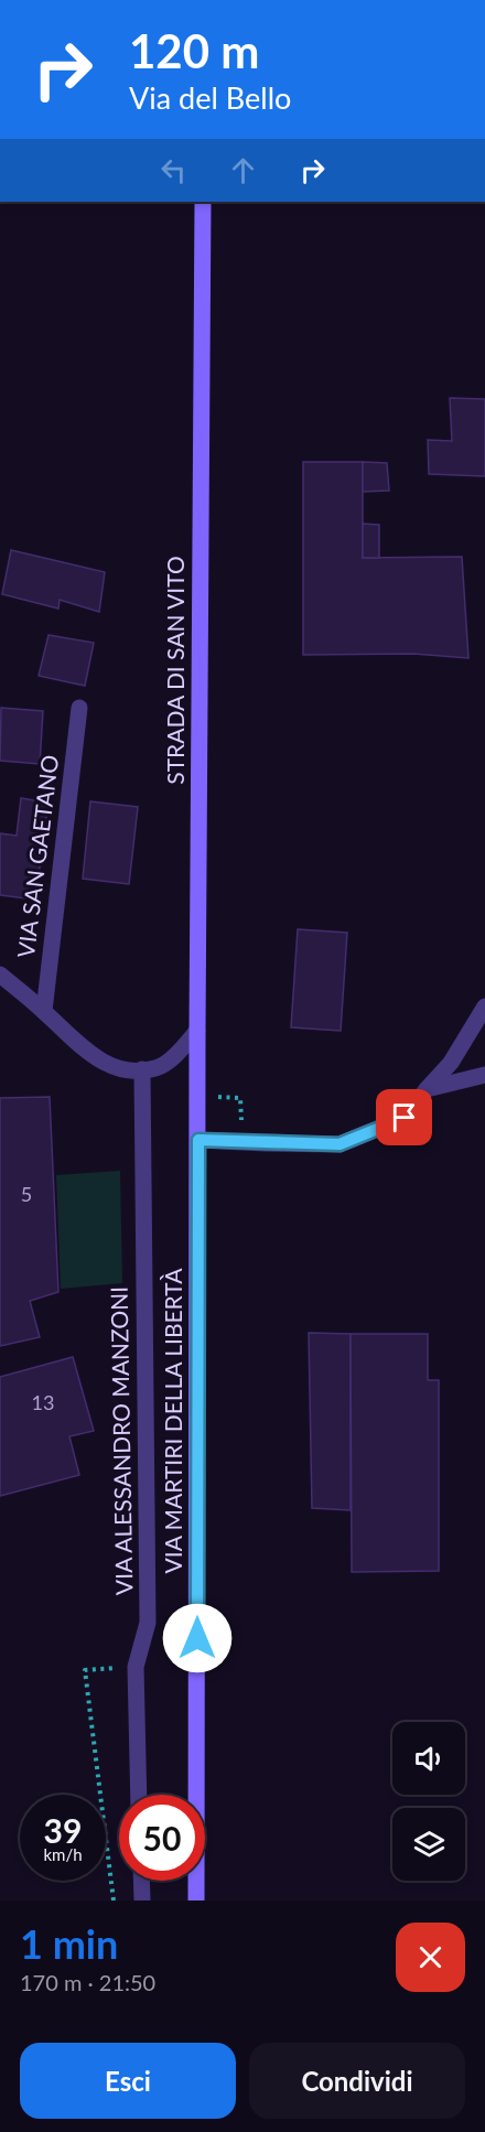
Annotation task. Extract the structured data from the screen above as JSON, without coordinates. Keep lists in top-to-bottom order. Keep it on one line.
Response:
{"streets":{"main road":["STRADA DI SAN VITO","VIA MARTIRI DELLA LIBERTÀ"],"street":["VIA SAN GAETANO","VIA ALESSANDRO MANZONI"]},"crossings":[["STRADA DI SAN VITO","VIA MARTIRI DELLA LIBERTÀ"],["VIA SAN GAETANO","VIA ALESSANDRO MANZONI"]],"house_numbers":["5","13"],"page":{"turn":["120 m","Via del Bello"],"speed":"39 km/h","limit":"50","heading":["1 min","170 m · 21:50"],"buttons":["Esci","Condividi"]}}
